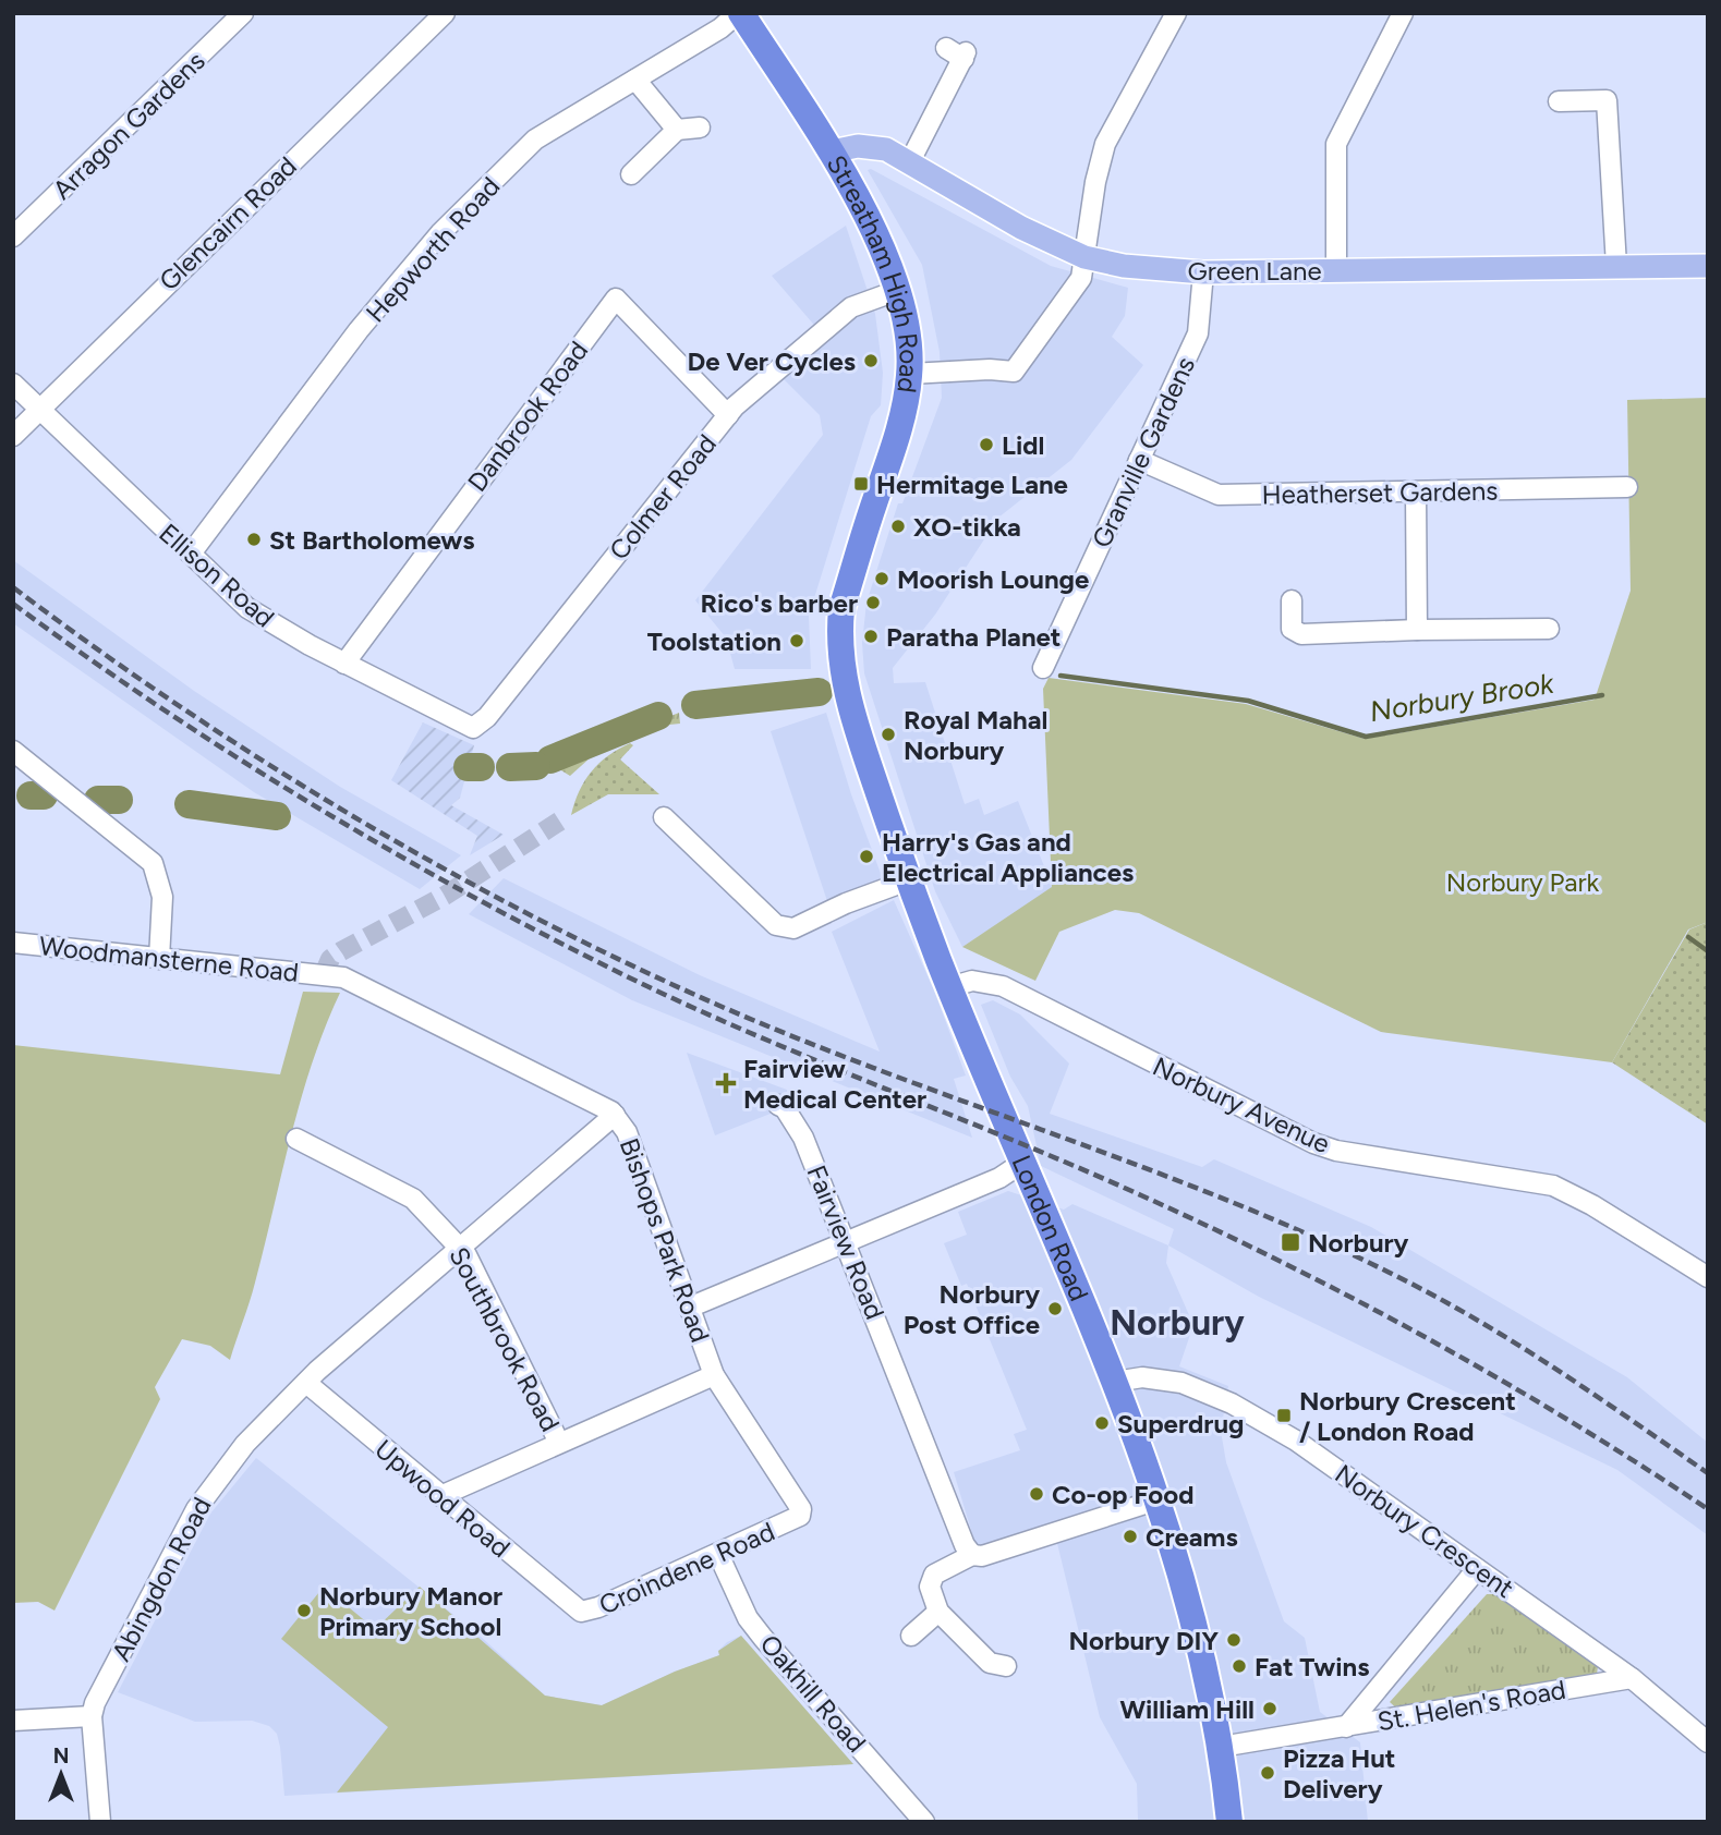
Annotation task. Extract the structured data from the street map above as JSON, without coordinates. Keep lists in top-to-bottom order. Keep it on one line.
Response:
{"streets":{"highway":["Streatham High Road","London Road"],"main road":["Green Lane"],"street":["Arragon Gardens","Glencairn Road","Hepworth Road","Danbrook Road","Granville Gardens","Heatherset Gardens","Colmer Road","Ellison Road","Woodmansterne Road","Norbury Avenue","Bishops Park Road","Fairview Road","Southbrook Road","Upwood Road","Norbury Crescent","Croindene Road","Abingdon Road","Oakhill Road","St. Helen's Road"]},"crossings":[["Glencairn Road","Ellison Road"],["Hepworth Road","Streatham High Road"],["Hepworth Road","Ellison Road"],["Green Lane","Streatham High Road"],["Green Lane","Granville Gardens"],["Streatham High Road","Colmer Road"],["Streatham High Road","London Road"],["Danbrook Road","Colmer Road"],["Danbrook Road","Ellison Road"],["Granville Gardens","Heatherset Gardens"],["Colmer Road","Ellison Road"],["Woodmansterne Road","Bishops Park Road"],["Norbury Avenue","London Road"],["London Road","Norbury Crescent"],["London Road","St. Helen's Road"],["Bishops Park Road","Croindene Road"],["Bishops Park Road","Abingdon Road"],["Southbrook Road","Abingdon Road"],["Upwood Road","Croindene Road"],["Upwood Road","Abingdon Road"],["Norbury Crescent","St. Helen's Road"],["Croindene Road","Oakhill Road"]],"districts":["Norbury"],"water":["Norbury Brook"],"parks":["Norbury Park"],"places":{"other":["De Ver Cycles","Lidl","XO-tikka","St Bartholomews","Moorish Lounge","Rico's barber","Paratha Planet","Toolstation","Royal Mahal Norbury","Harry's Gas and Electrical Appliances","Norbury Post Office","Superdrug","Co-op Food","Creams","Norbury Manor Primary School","Norbury DIY","Fat Twins","William Hill","Pizza Hut Delivery"],"transit":["Hermitage Lane","Norbury","Norbury Crescent / London Road"],"health":["Fairview Medical Center"]},"north":"top"}
